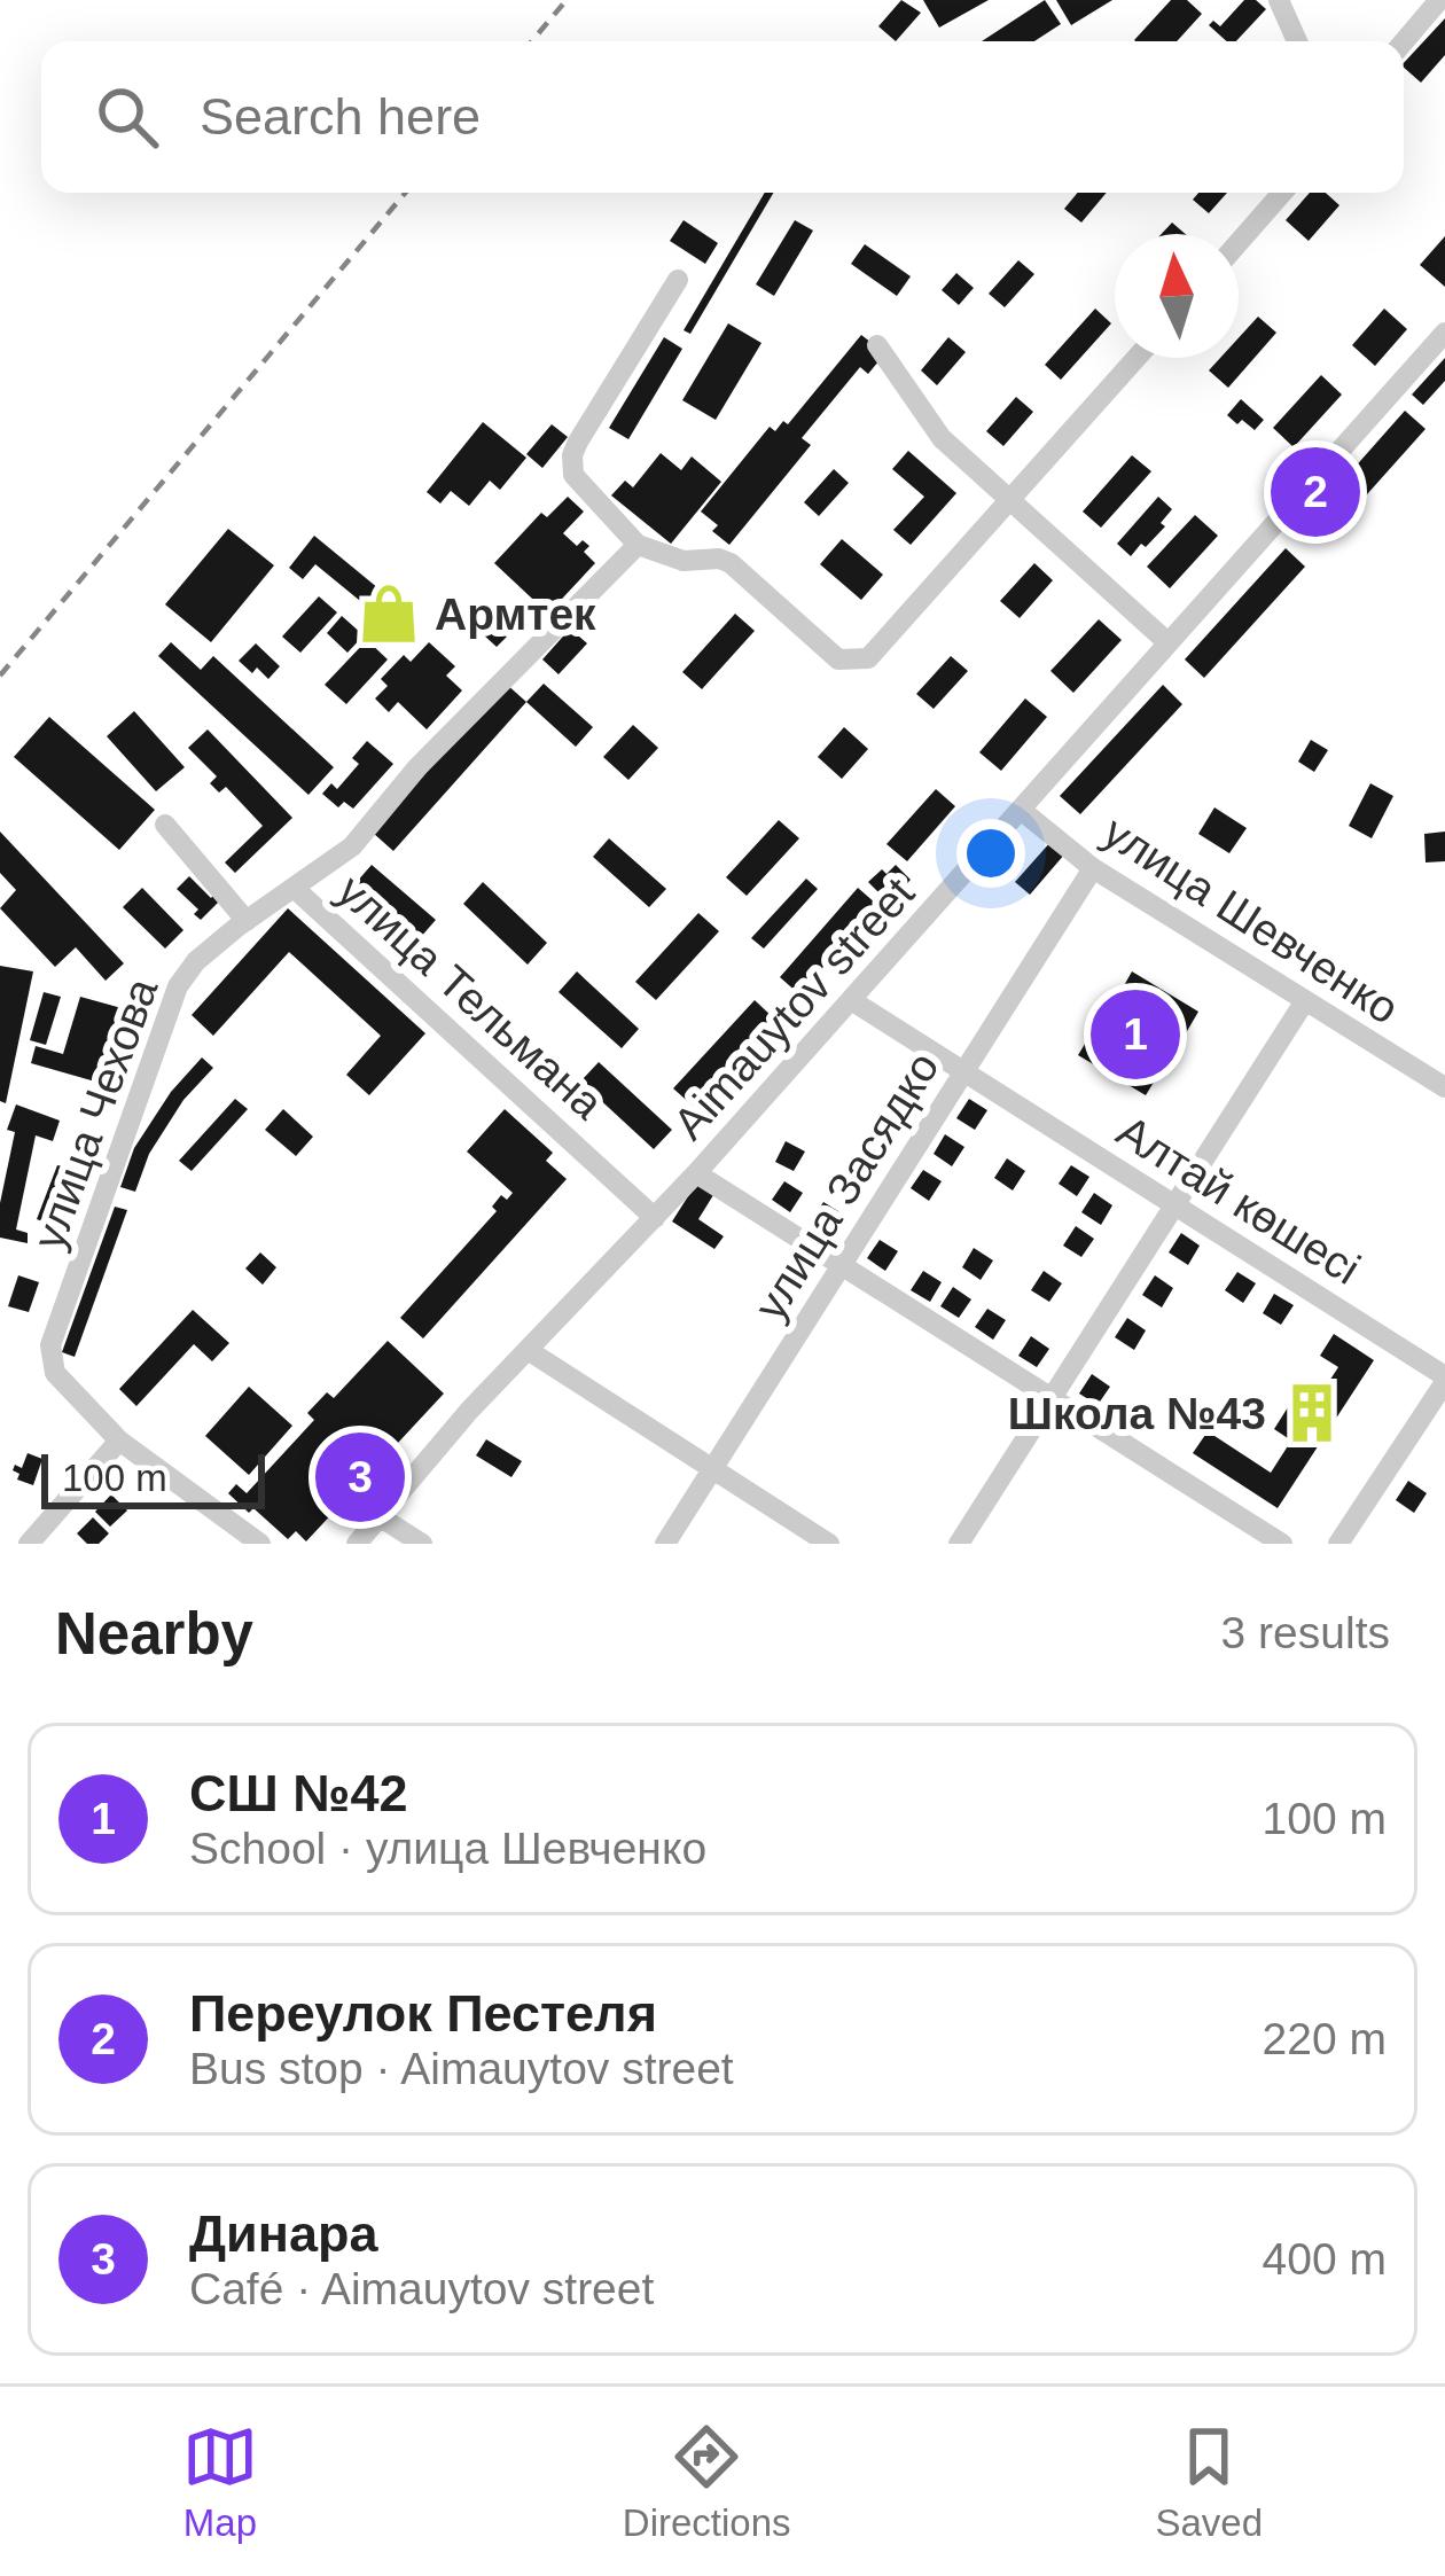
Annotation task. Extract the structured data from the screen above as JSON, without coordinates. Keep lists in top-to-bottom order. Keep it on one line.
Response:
{"streets":{"street":["улица Шевченко","улица Тельмана","Aimauytov street","улица Чехова","улица Засядко","Алтай көшесі"]},"crossings":[["улица Шевченко","Aimauytov street"],["улица Шевченко","улица Засядко"],["улица Тельмана","Aimauytov street"],["улица Тельмана","улица Чехова"],["Aimauytov street","Алтай көшесі"],["улица Засядко","Алтай көшесі"]],"places":{"shop":["Армтек"],"building":["Школа №43"]},"scale_bar":"100 m","north":"top","page":{"search":"Search here","pins":["2","1","3"],"scale":"100 m","heading":["Nearby","3 results"],"list":[{"mark":"1","name":"СШ №42","note":"School · улица Шевченко","value":"100 m"},{"mark":"2","name":"Переулок Пестеля","note":"Bus stop · Aimauytov street","value":"220 m"},{"mark":"3","name":"Динара","note":"Café · Aimauytov street","value":"400 m"}],"nav":["Map","Directions","Saved"]}}
